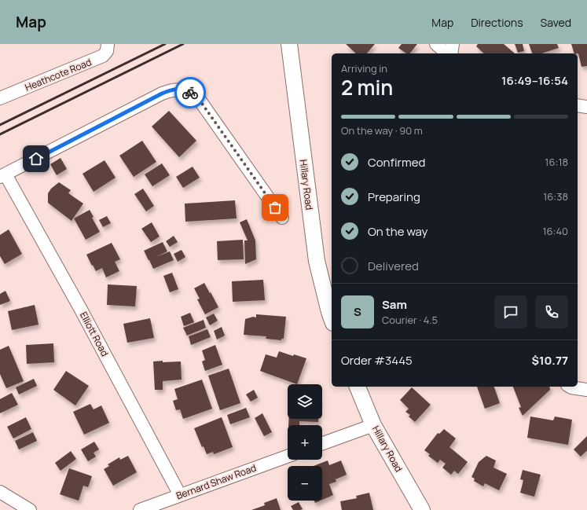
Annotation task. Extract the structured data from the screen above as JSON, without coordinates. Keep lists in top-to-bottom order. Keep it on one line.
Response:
{"streets":{"street":["Heathcote Road","Hillary Road","Elliott Road","Bernard Shaw Road"]},"crossings":[["Elliott Road","Bernard Shaw Road"]],"page":{"header":"Map","nav":["Map","Directions","Saved"],"heading":["2 min","Arriving in","16:49–16:54"],"panel":["Sam","Courier · 4.5","Order #3445","$10.77"],"bar":"On the way · 90 m","list":[["Confirmed","16:18"],["Preparing","16:38"],["On the way","16:40"],"Delivered"],"round":"S","map_buttons":["+","−"]}}
